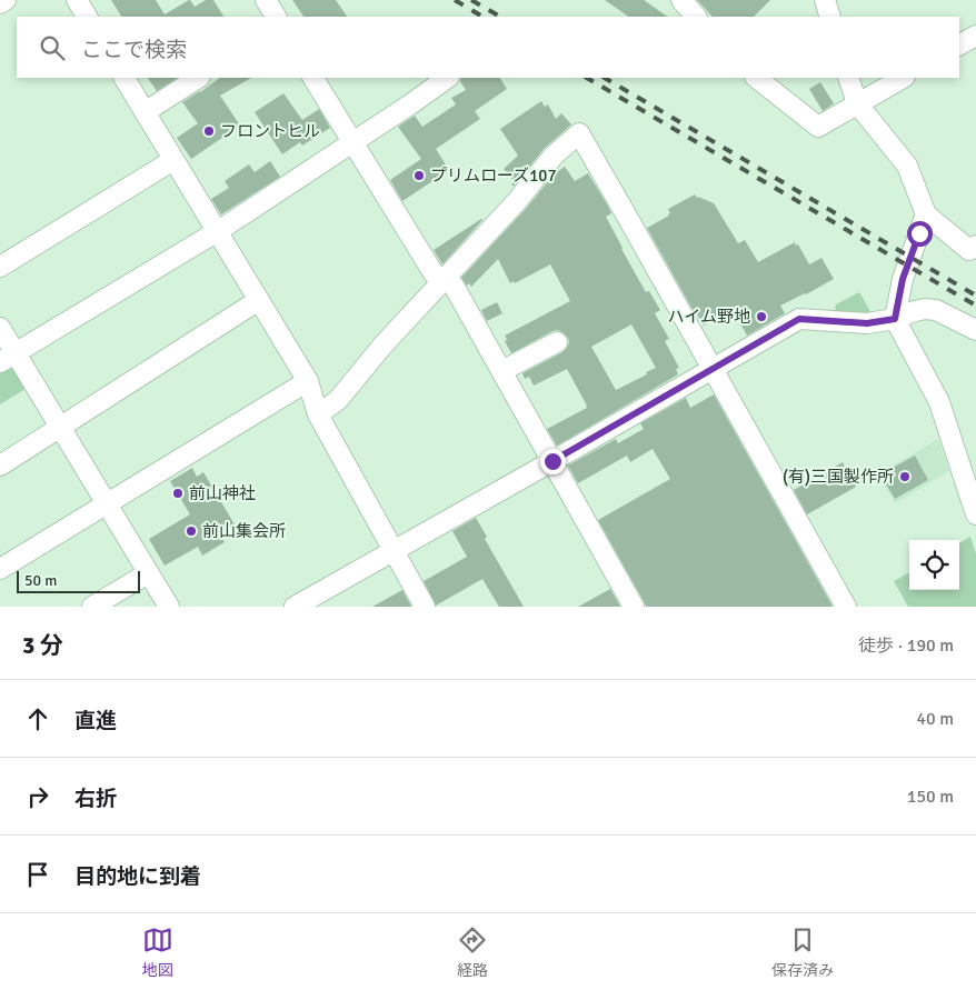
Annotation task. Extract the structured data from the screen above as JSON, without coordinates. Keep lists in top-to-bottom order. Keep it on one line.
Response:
{"places":["フロントヒル","プリムローズ107","ハイム野地","(有)三国製作所","前山神社","前山集会所"],"scale_bar":"50 m","page":{"search":"ここで検索","scale":"50 m","heading":["3 分","徒歩 · 190 m"],"list":[["直進","40 m"],["右折","150 m"],"目的地に到着"],"nav":["地図","経路","保存済み"]}}
